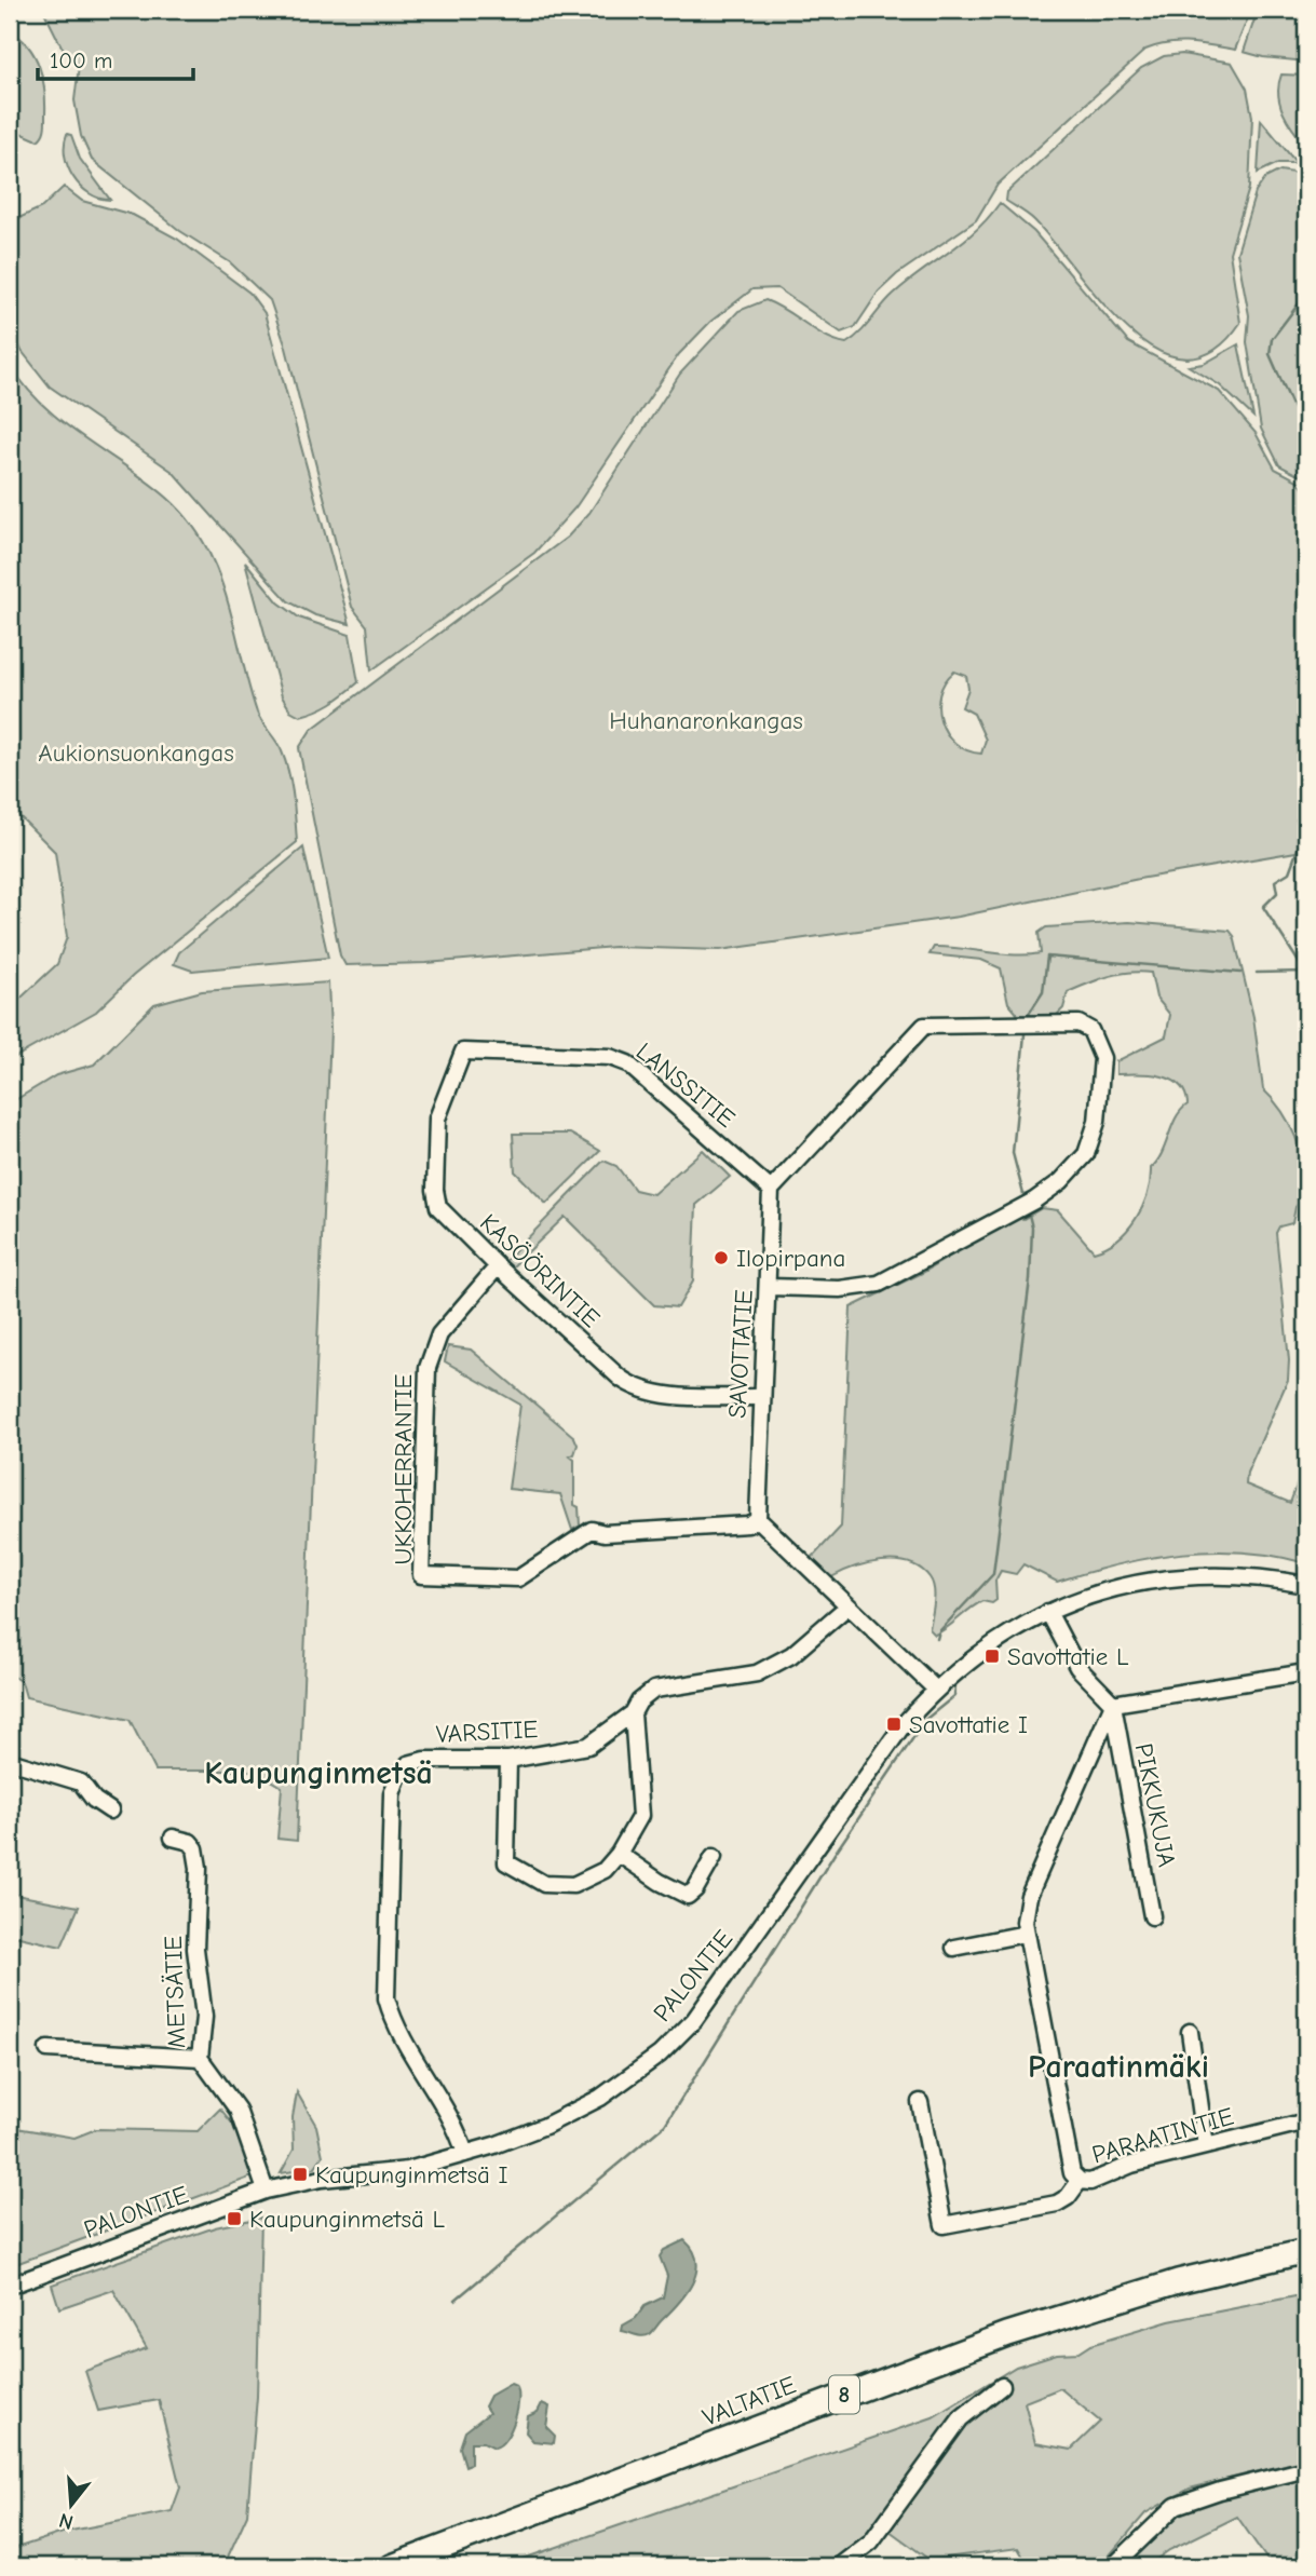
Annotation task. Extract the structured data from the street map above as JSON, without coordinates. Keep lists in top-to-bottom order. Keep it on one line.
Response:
{"streets":{"highway":["8","VALTATIE"],"street":["LANSSITIE","KASÖÖRINTIE","SAVOTTATIE","UKKOHERRANTIE","VARSITIE","PIKKUKUJA","PALONTIE","METSÄTIE","PARAATINTIE"]},"crossings":[["LANSSITIE","KASÖÖRINTIE"],["LANSSITIE","SAVOTTATIE"],["KASÖÖRINTIE","SAVOTTATIE"],["KASÖÖRINTIE","UKKOHERRANTIE"],["SAVOTTATIE","UKKOHERRANTIE"],["VARSITIE","PALONTIE"],["PIKKUKUJA","PARAATINTIE"],["PALONTIE","METSÄTIE"]],"districts":["Kaupunginmetsä","Paraatinmäki"],"parks":["Huhanaronkangas","Aukionsuonkangas"],"places":{"other":["Ilopirpana"],"transit":["Savottatie L","Savottatie I","Kaupunginmetsä I","Kaupunginmetsä L"]},"scale_bar":"100 m","north":"bottom"}
